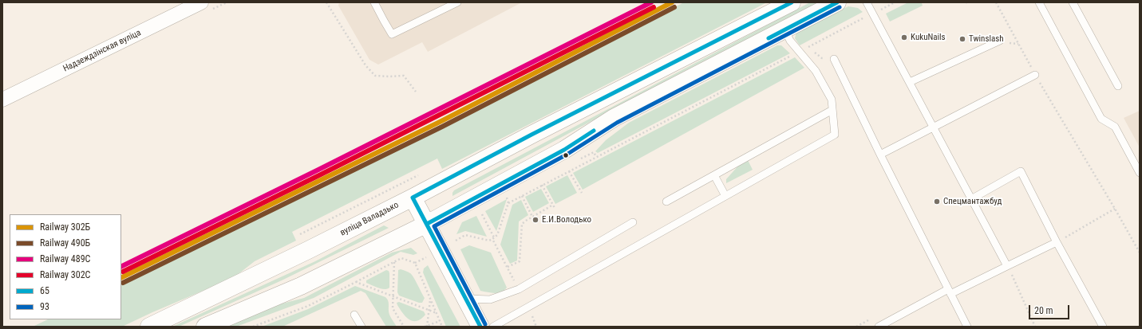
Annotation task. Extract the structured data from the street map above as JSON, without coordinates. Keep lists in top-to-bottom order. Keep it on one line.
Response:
{"streets":{"main road":["вуліца Валадзько"],"street":["Надзеждзінская вуліца"]},"places":["KukuNails","Twinslash","Спецмантажбуд","Е.И.Володько"],"lines":["rail line 302Б","rail line 489С","transit line 65","rail line 490Б","rail line 302С","transit line 93"],"legend":["Railway 302Б","Railway 490Б","Railway 489С","Railway 302С","65","93"],"scale_bar":"20 m"}
